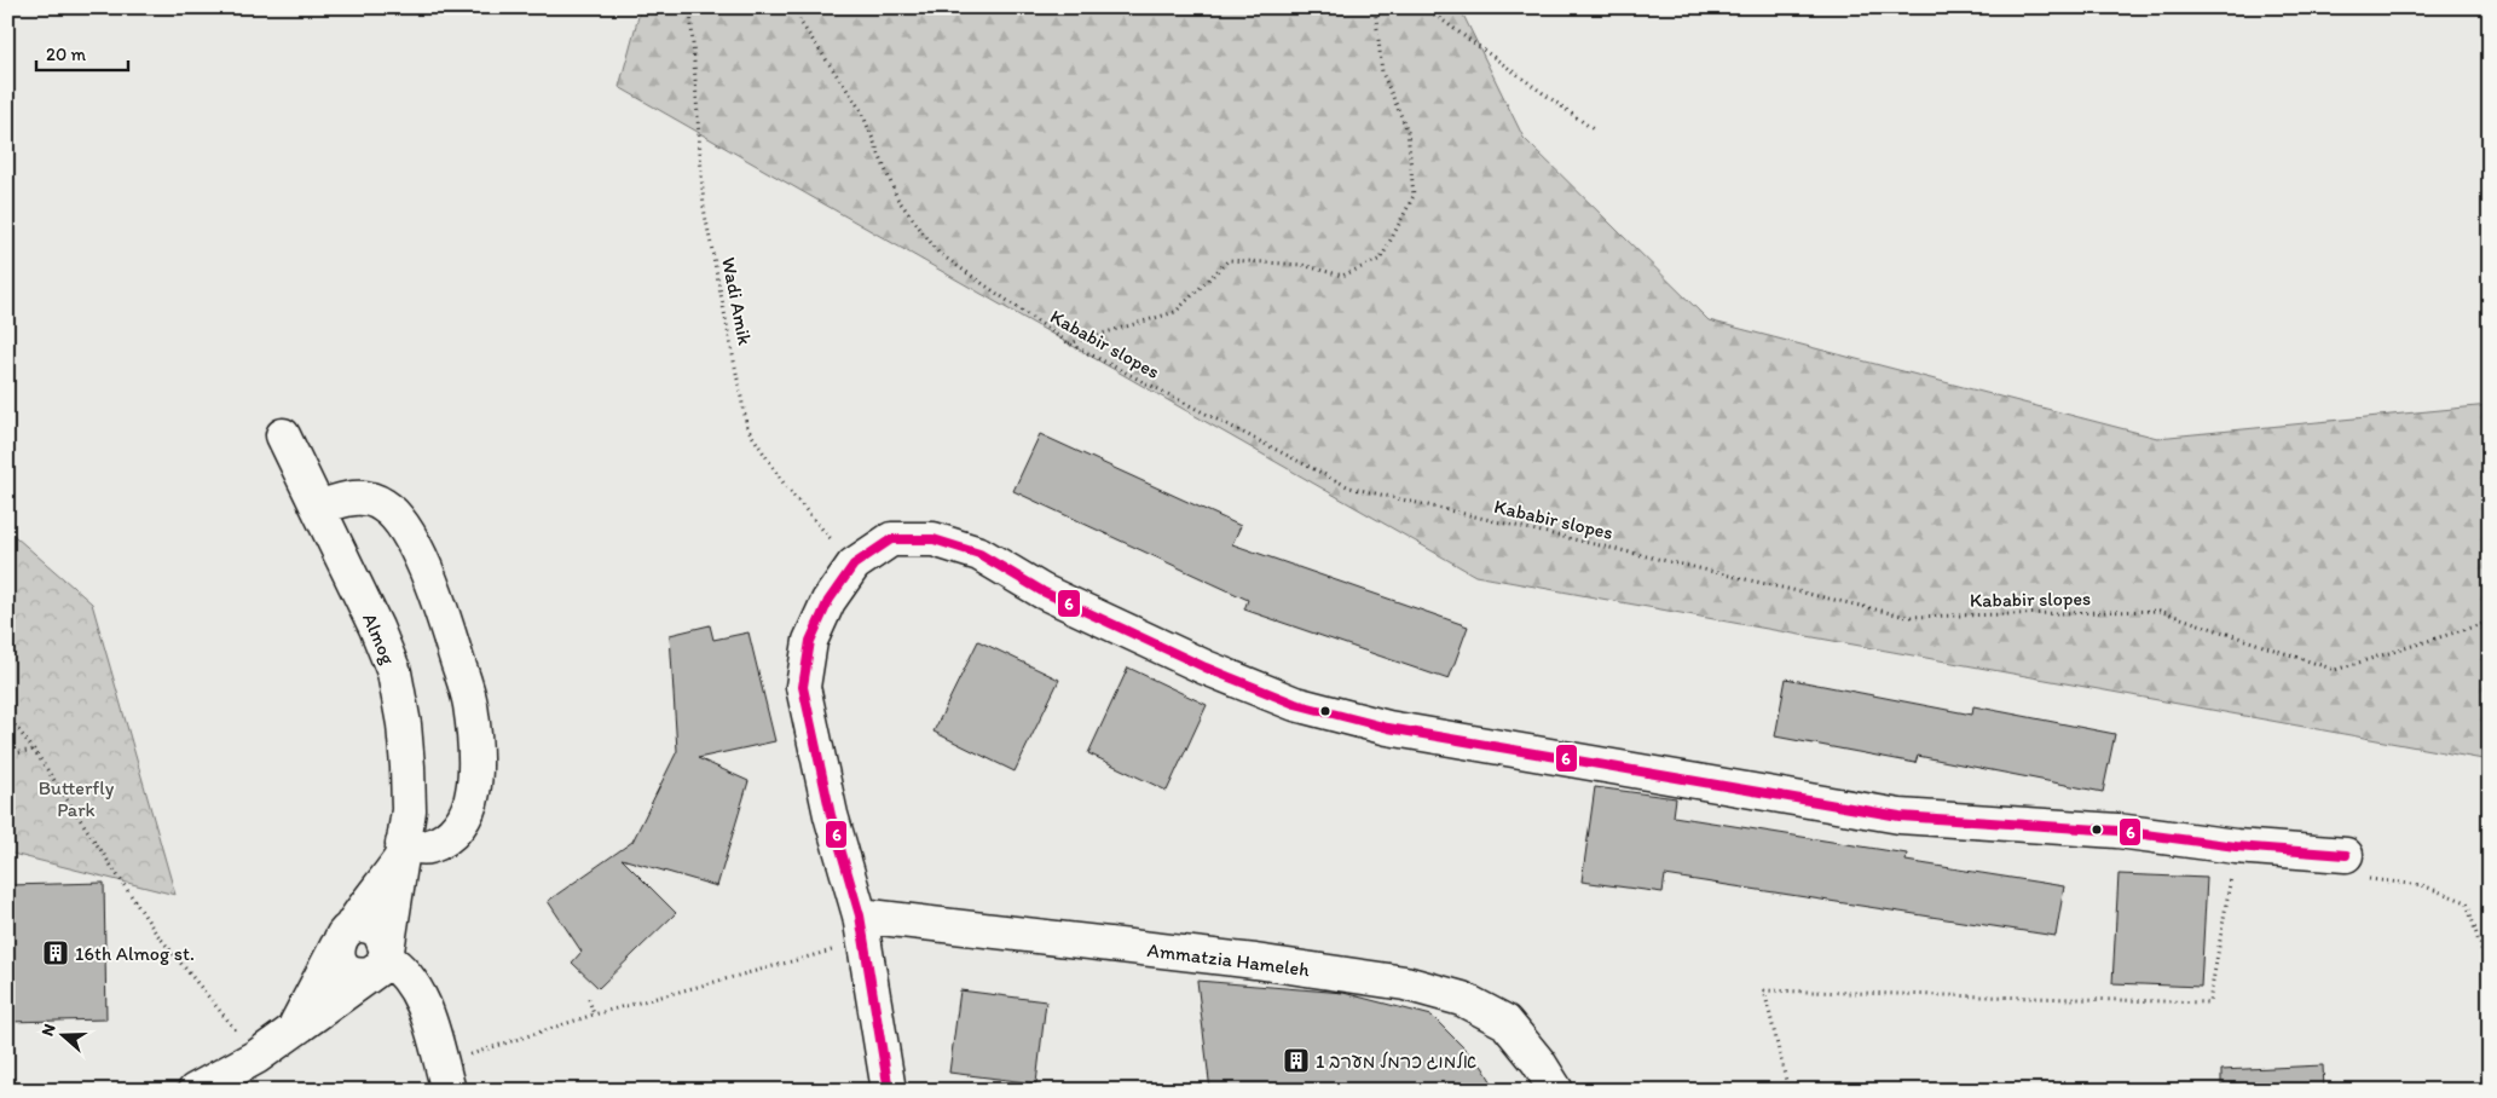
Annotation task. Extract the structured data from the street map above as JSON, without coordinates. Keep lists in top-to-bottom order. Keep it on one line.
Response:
{"streets":{"street":["Almog","Ammatzia Hameleh"],"path":["Wadi Amik","Kababir slopes"]},"parks":["Butterfly Park"],"places":{"building":["16th Almog st.","אלמוג כרמל מערב 1"]},"lines":["transit line 6"],"scale_bar":"20 m","north":"left"}
